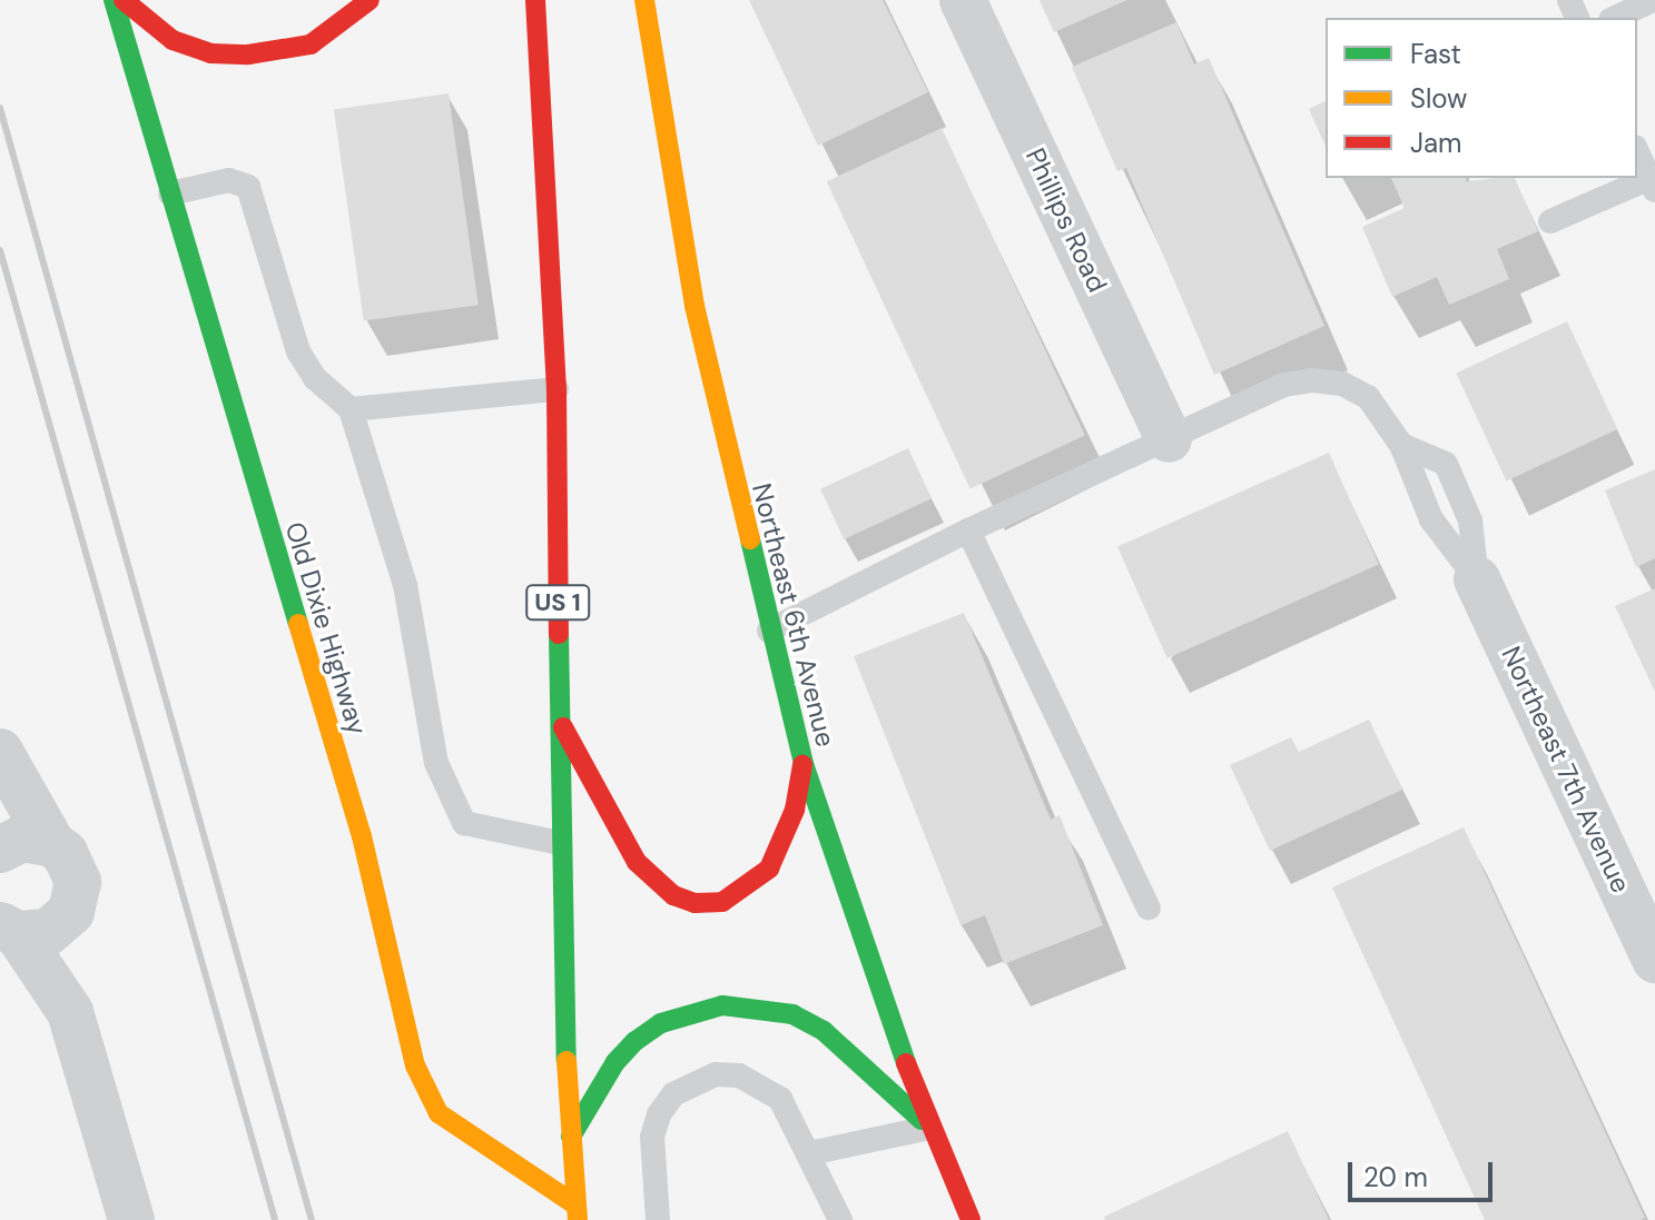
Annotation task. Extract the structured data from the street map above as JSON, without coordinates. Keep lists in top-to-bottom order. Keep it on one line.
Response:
{"streets":{"main road":["US 1","Northeast 6th Avenue","Old Dixie Highway"],"street":["Phillips Road","Northeast 7th Avenue"]},"crossings":[["US 1","Old Dixie Highway"]],"legend":["Fast","Slow","Jam"],"scale_bar":"20 m"}
